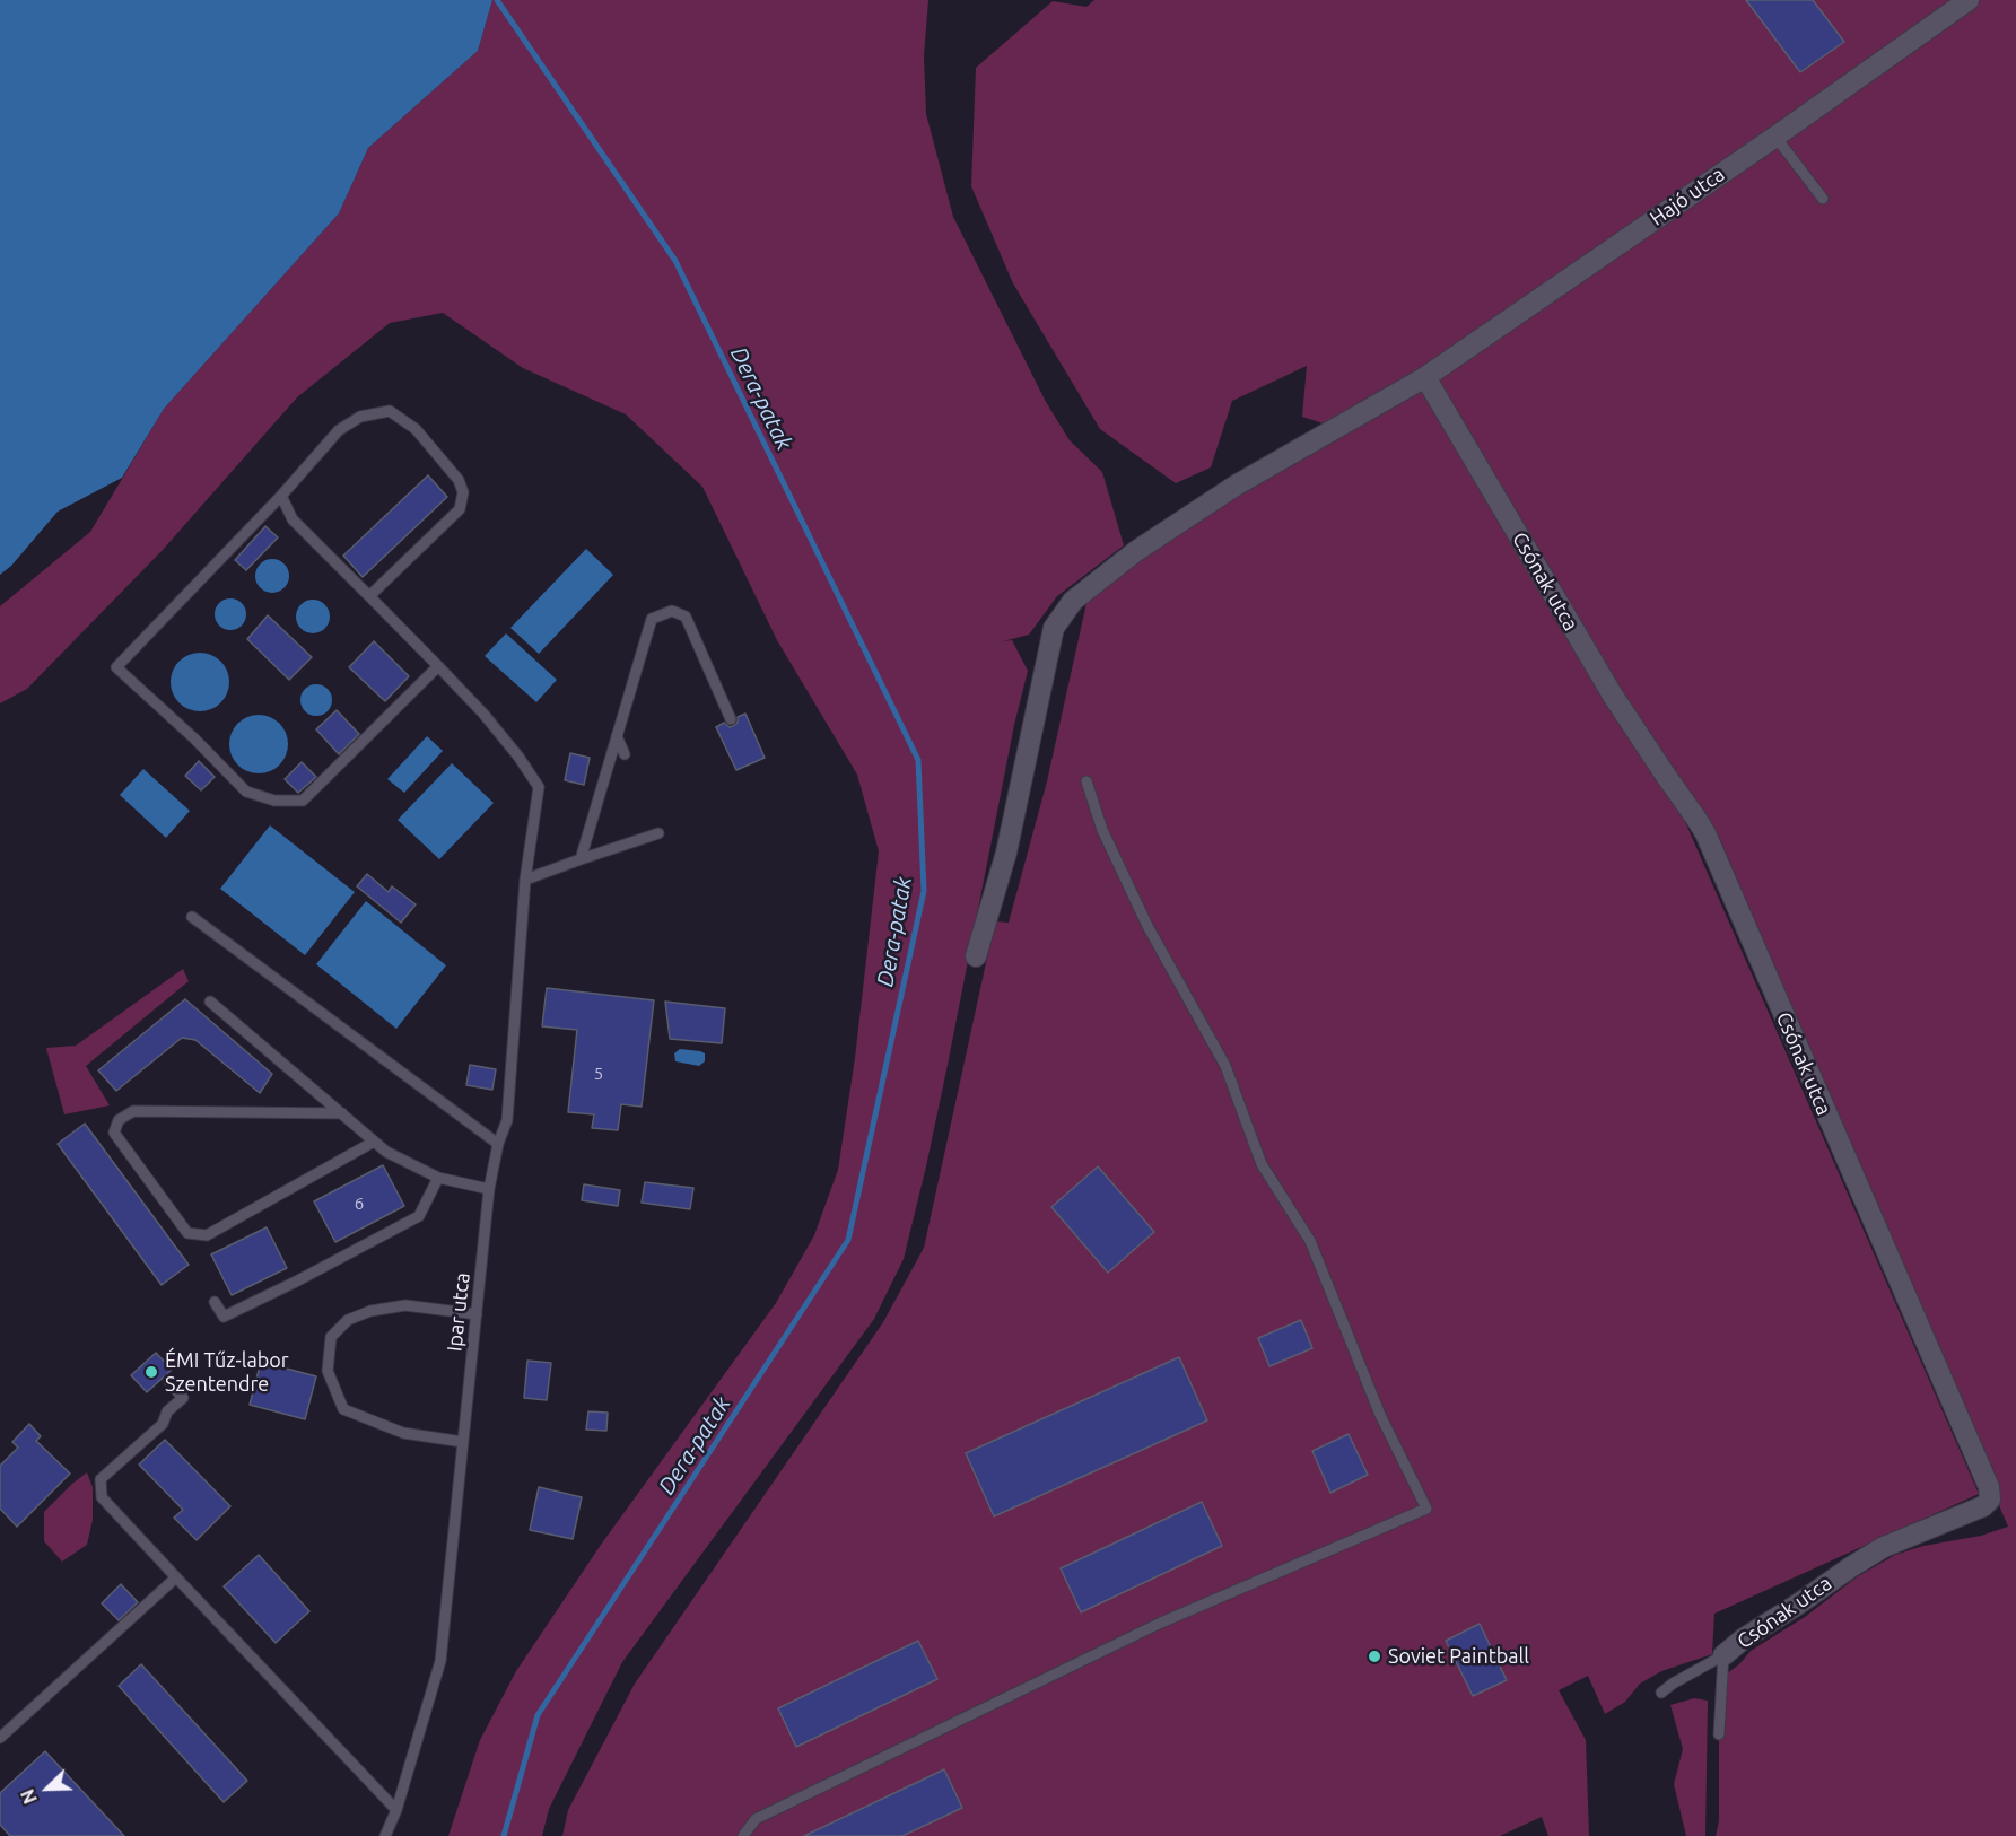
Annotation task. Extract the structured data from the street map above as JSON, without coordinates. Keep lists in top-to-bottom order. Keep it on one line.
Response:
{"streets":{"street":["Hajó utca","Csónak utca"],"lane":["Ipar utca"]},"crossings":[["Hajó utca","Csónak utca"]],"water":["Dera-patak"],"places":["ÉMI Tűz-labor Szentendre","Soviet Paintball"],"house_numbers":["5","6"],"north":"bottom left"}
